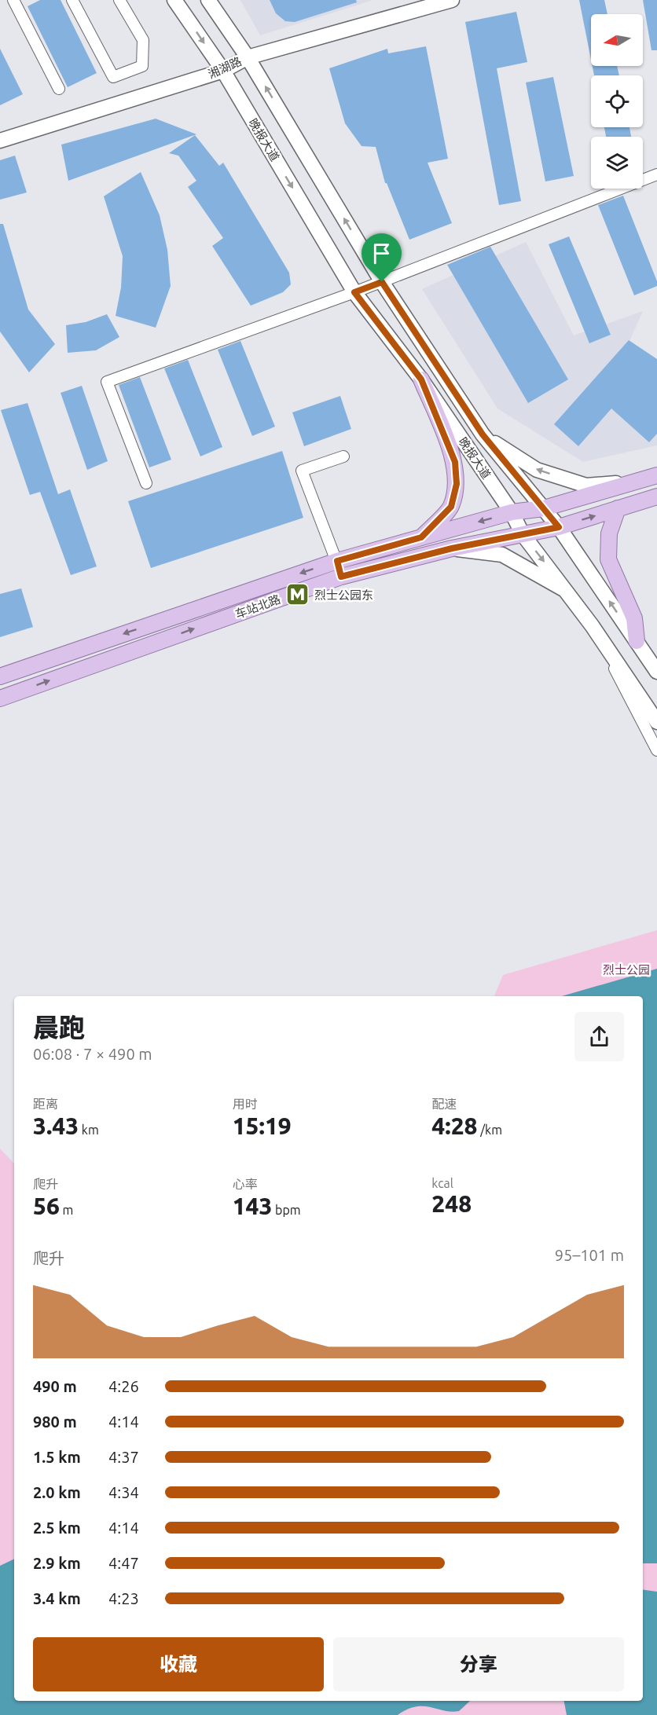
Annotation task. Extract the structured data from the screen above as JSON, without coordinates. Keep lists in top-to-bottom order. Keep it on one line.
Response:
{"streets":{"main road":["湘湖路","晚报大道","车站北路"]},"crossings":[["湘湖路","晚报大道"],["晚报大道","车站北路"]],"parks":["烈士公园"],"places":{"metro station":["烈士公园东"]},"north":"left","page":{"heading":["晨跑","06:08 · 7 × 490 m"],"stats":[["距离","3.43 km"],["用时","15:19"],["配速","4:28 /km"],["爬升","56 m"],["心率","143 bpm"],["kcal","248"]],"chart":["爬升","95–101 m"],"list":[{"name":"490 m","note":"4:26"},{"name":"980 m","note":"4:14"},{"name":"1.5 km","note":"4:37"},{"name":"2.0 km","note":"4:34"},{"name":"2.5 km","note":"4:14"},{"name":"2.9 km","note":"4:47"},{"name":"3.4 km","note":"4:23"}],"buttons":["收藏","分享"]}}
